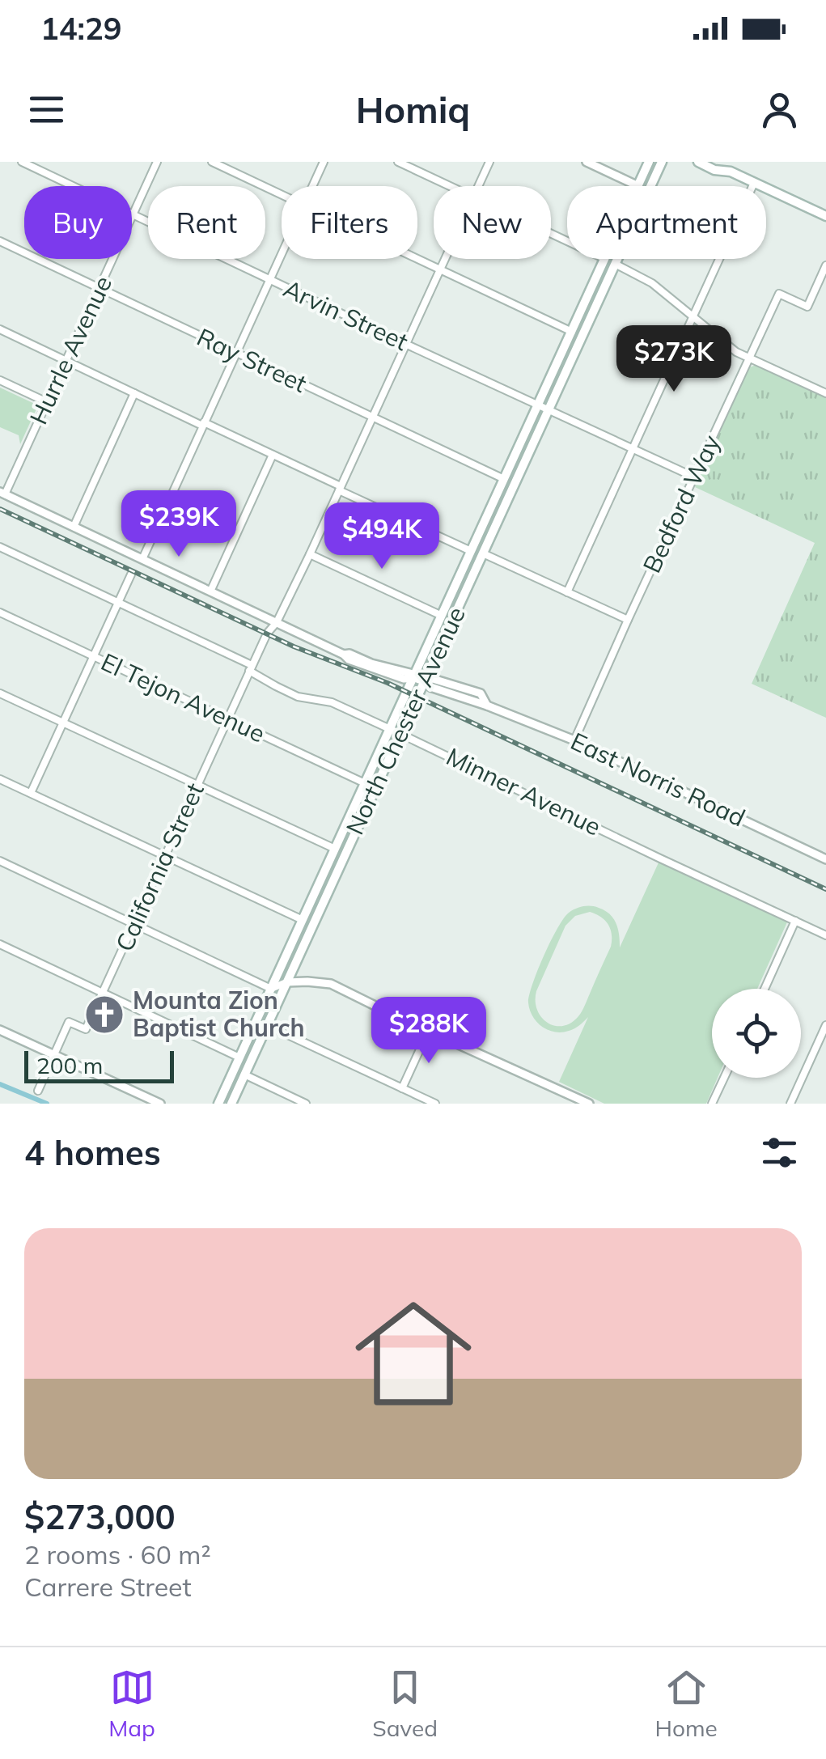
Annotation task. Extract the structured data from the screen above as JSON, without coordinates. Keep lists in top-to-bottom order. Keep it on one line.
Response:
{"streets":{"main road":["North Chester Avenue"],"street":["Arvin Street","Hurrle Avenue","Ray Street","Bedford Way","El Tejon Avenue","East Norris Road","Minner Avenue","California Street"]},"crossings":[["Arvin Street","Hurrle Avenue"],["Arvin Street","Bedford Way"],["Arvin Street","North Chester Avenue"],["Arvin Street","California Street"],["Hurrle Avenue","Ray Street"],["Hurrle Avenue","East Norris Road"],["Ray Street","North Chester Avenue"],["Ray Street","California Street"],["Bedford Way","East Norris Road"],["El Tejon Avenue","North Chester Avenue"],["El Tejon Avenue","California Street"],["North Chester Avenue","East Norris Road"],["North Chester Avenue","Minner Avenue"],["East Norris Road","California Street"],["Minner Avenue","California Street"]],"places":{"church":["Mounta Zion Baptist Church"]},"scale_bar":"200 m","page":{"status":"14:29","header":"Homiq","chip":["Buy","Rent","Filters","New","Apartment"],"price":["$273K","$239K","$494K","$288K"],"scale":"200 m","heading":"4 homes","list":[{"name":"$273,000","note":"2 rooms · 60 m² · Carrere Street"}],"tabs":["Map","Saved","Home"]}}
